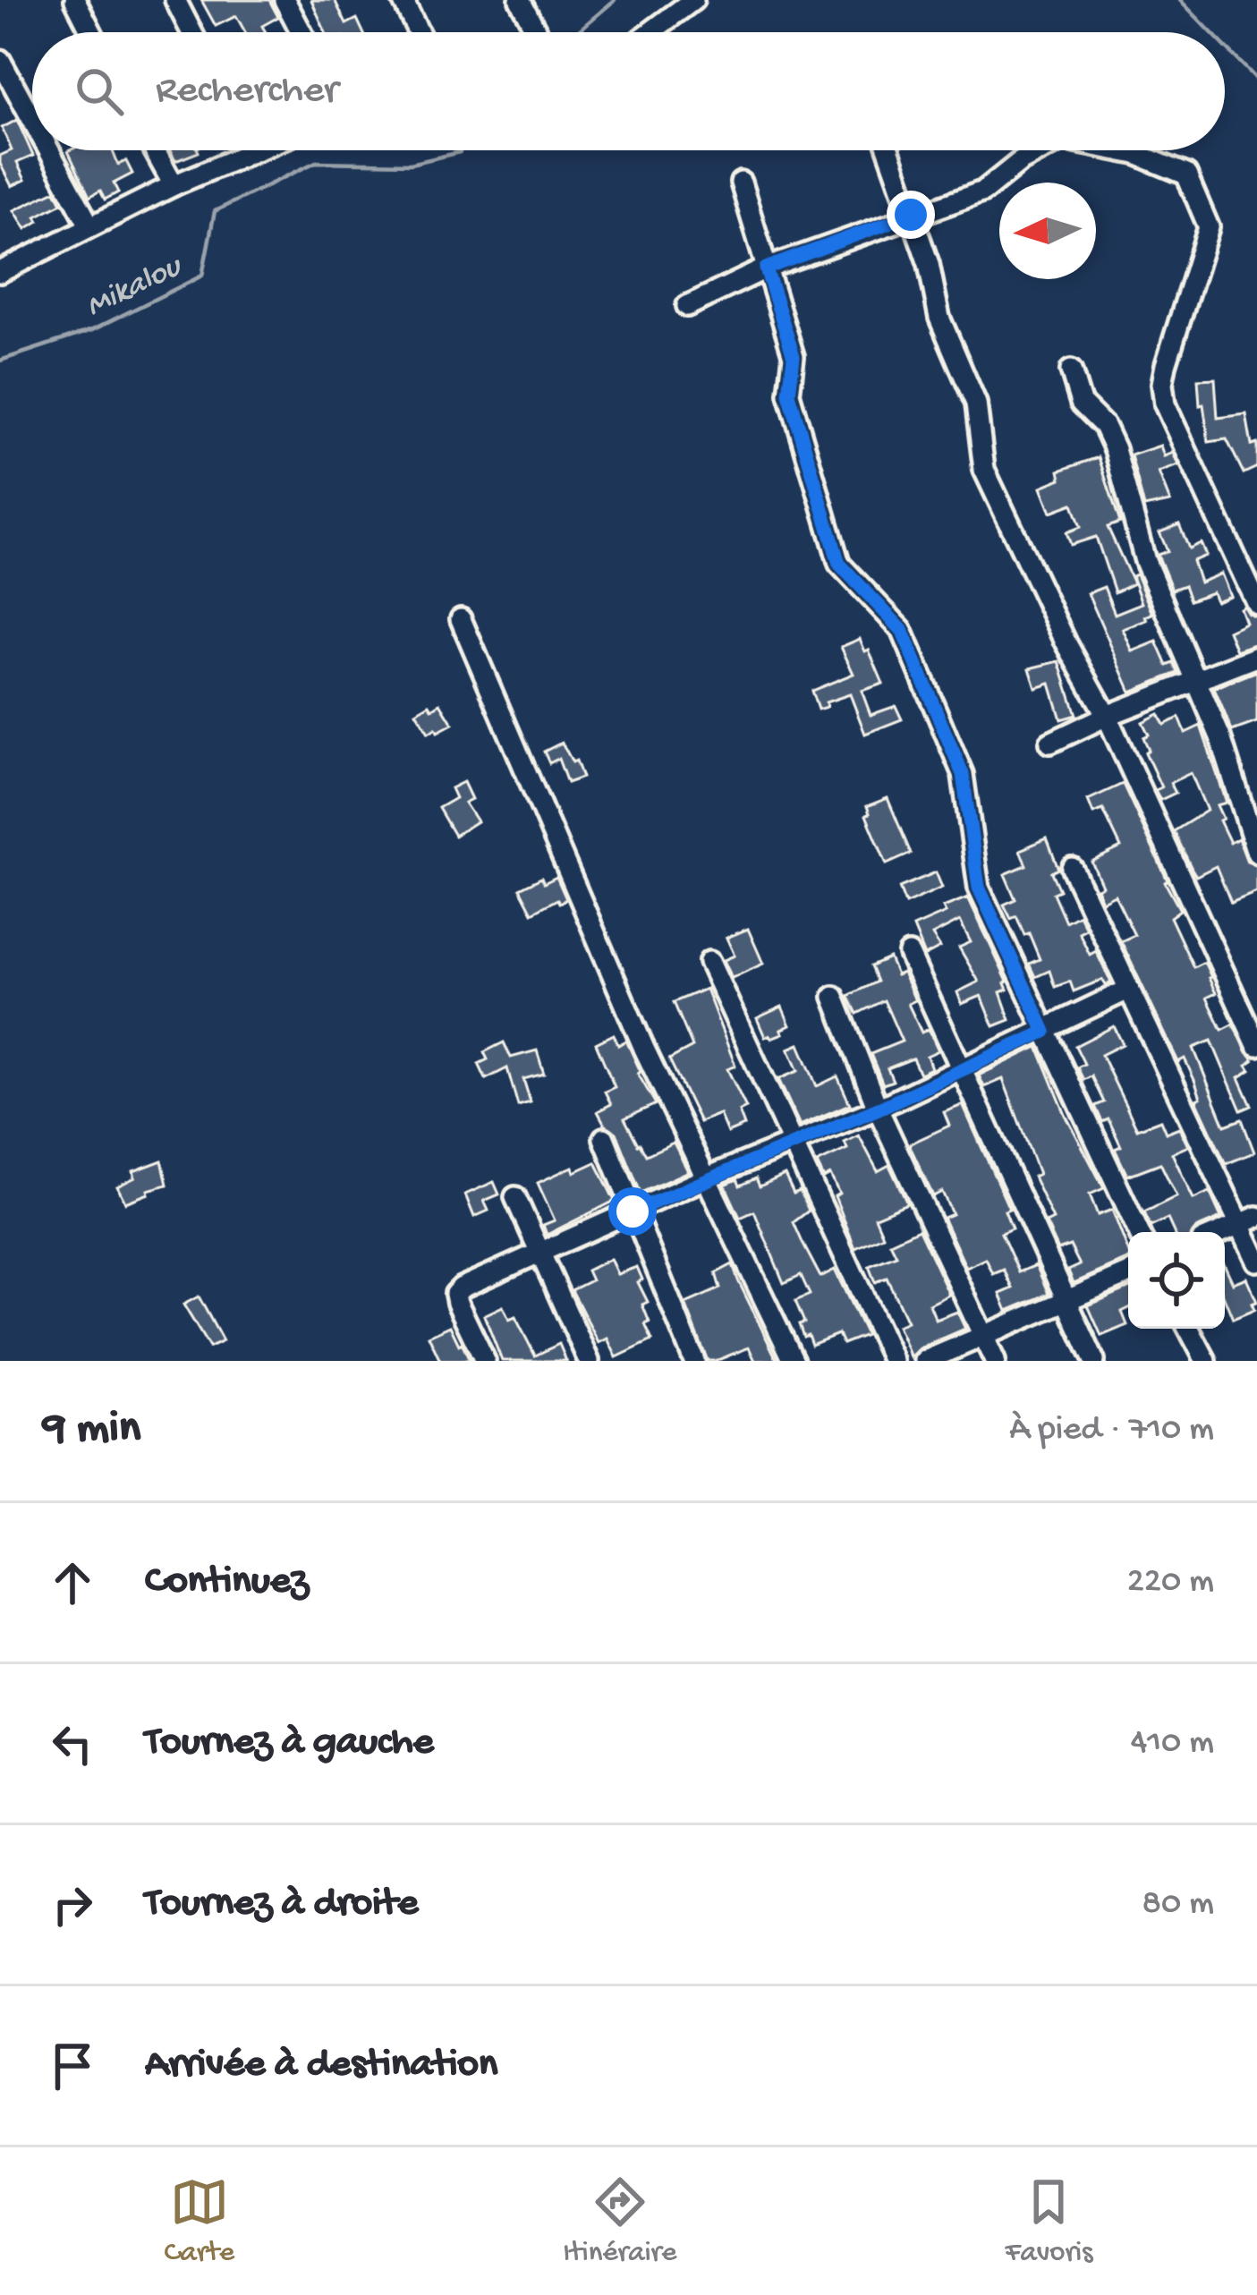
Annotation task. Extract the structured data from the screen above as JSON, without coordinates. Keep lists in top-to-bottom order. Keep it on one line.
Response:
{"water":["Mikalou"],"north":"left","page":{"search":"Rechercher","heading":["9 min","À pied · 710 m"],"list":[["Continuez","220 m"],["Tournez à gauche","410 m"],["Tournez à droite","80 m"],"Arrivée à destination"],"nav":["Carte","Itinéraire","Favoris"]}}
